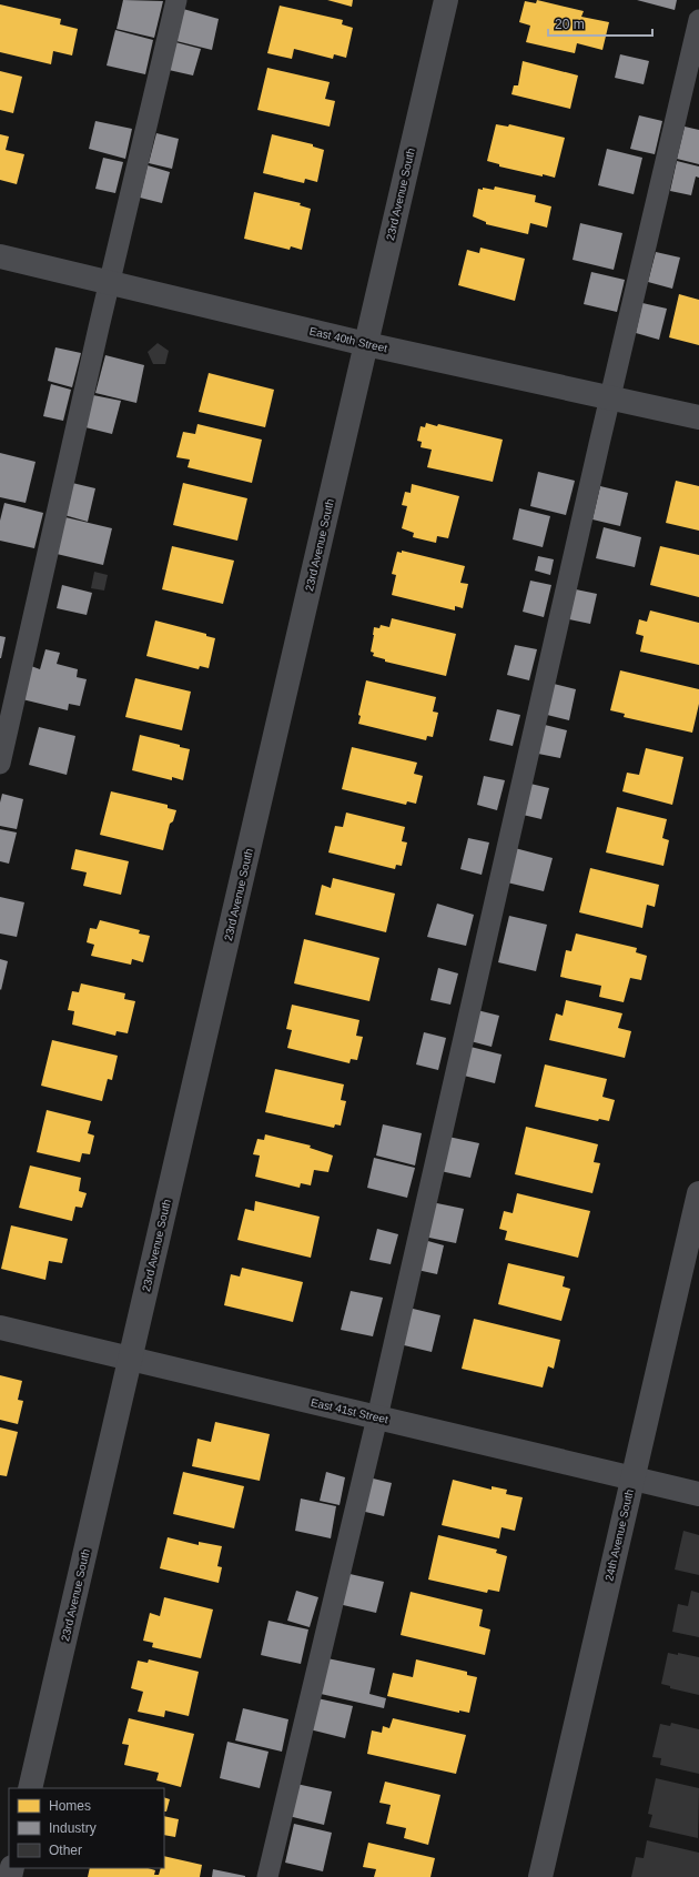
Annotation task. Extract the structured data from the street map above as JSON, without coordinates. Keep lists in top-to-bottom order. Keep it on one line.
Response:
{"streets":{"street":["23rd Avenue South","East 40th Street","East 41st Street","24th Avenue South"]},"crossings":[["23rd Avenue South","East 40th Street"],["23rd Avenue South","East 41st Street"],["East 41st Street","24th Avenue South"]],"legend":["Homes","Industry","Other"],"scale_bar":"20 m"}
